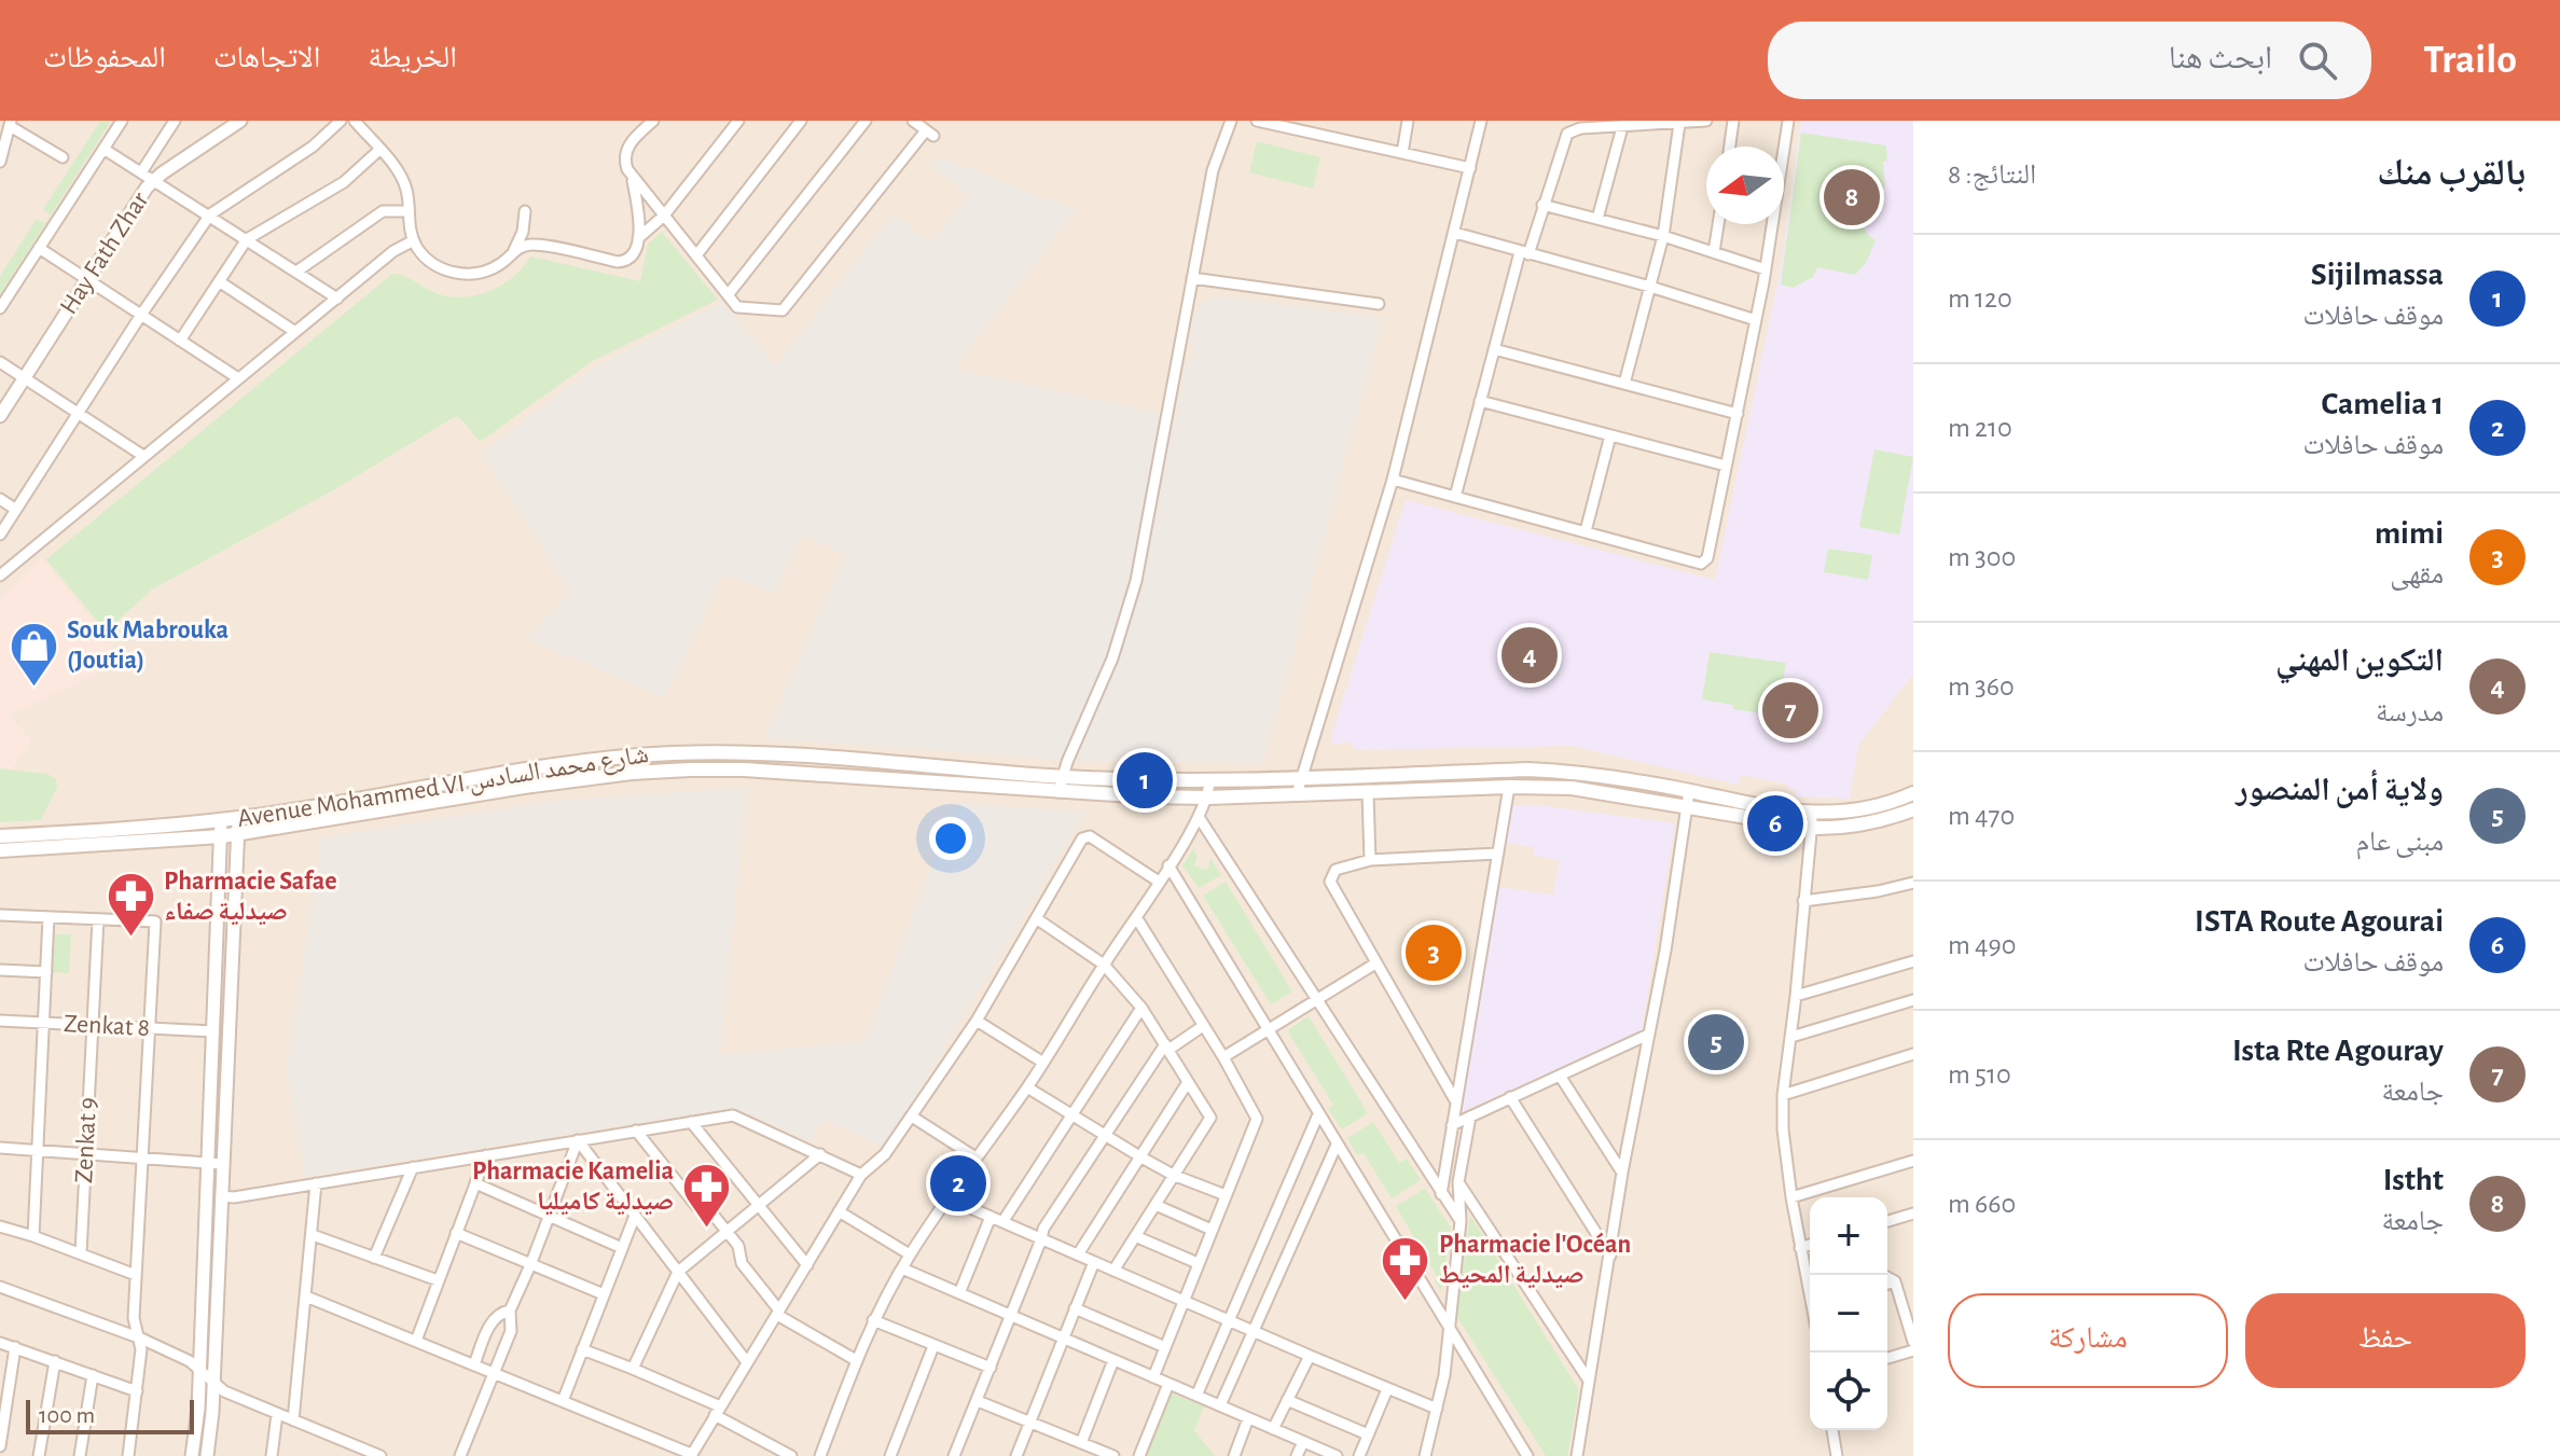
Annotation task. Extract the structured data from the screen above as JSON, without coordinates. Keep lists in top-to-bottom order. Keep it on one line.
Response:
{"streets":{"main road":["Avenue Mohammed VI شارع محمد السادس"],"street":["Hay Fath Zhar","Zenkat 8","Zenkat 9"]},"crossings":[["Zenkat 8","Zenkat 9"]],"places":{"shop":["Souk Mabrouka (Joutia)"],"pharmacy":["Pharmacie Safae صيدلية صفاء","Pharmacie Kamelia صيدلية كاميليا","Pharmacie l'Océan صيدلية المحيط"]},"scale_bar":"100 m","north":"left","page":{"header":"Trailo","search":"ابحث هنا","nav":["الخريطة","الاتجاهات","المحفوظات"],"heading":["بالقرب منك","النتائج: 8"],"pins":["8","4","7","1","6","3","5","2"],"list":[{"mark":"1","name":"Sijilmassa","note":"موقف حافلات","value":"120 m"},{"mark":"2","name":"Camelia 1","note":"موقف حافلات","value":"210 m"},{"mark":"3","name":"mimi","note":"مقهى","value":"300 m"},{"mark":"4","name":"التكوين المهني","note":"مدرسة","value":"360 m"},{"mark":"5","name":"ولاية أمن المنصور","note":"مبنى عام","value":"470 m"},{"mark":"6","name":"ISTA Route Agourai","note":"موقف حافلات","value":"490 m"},{"mark":"7","name":"Ista Rte Agouray","note":"جامعة","value":"510 m"},{"mark":"8","name":"Istht","note":"جامعة","value":"660 m"}],"map_buttons":["+","−"],"buttons":["حفظ","مشاركة"],"scale":"100 m"}}
